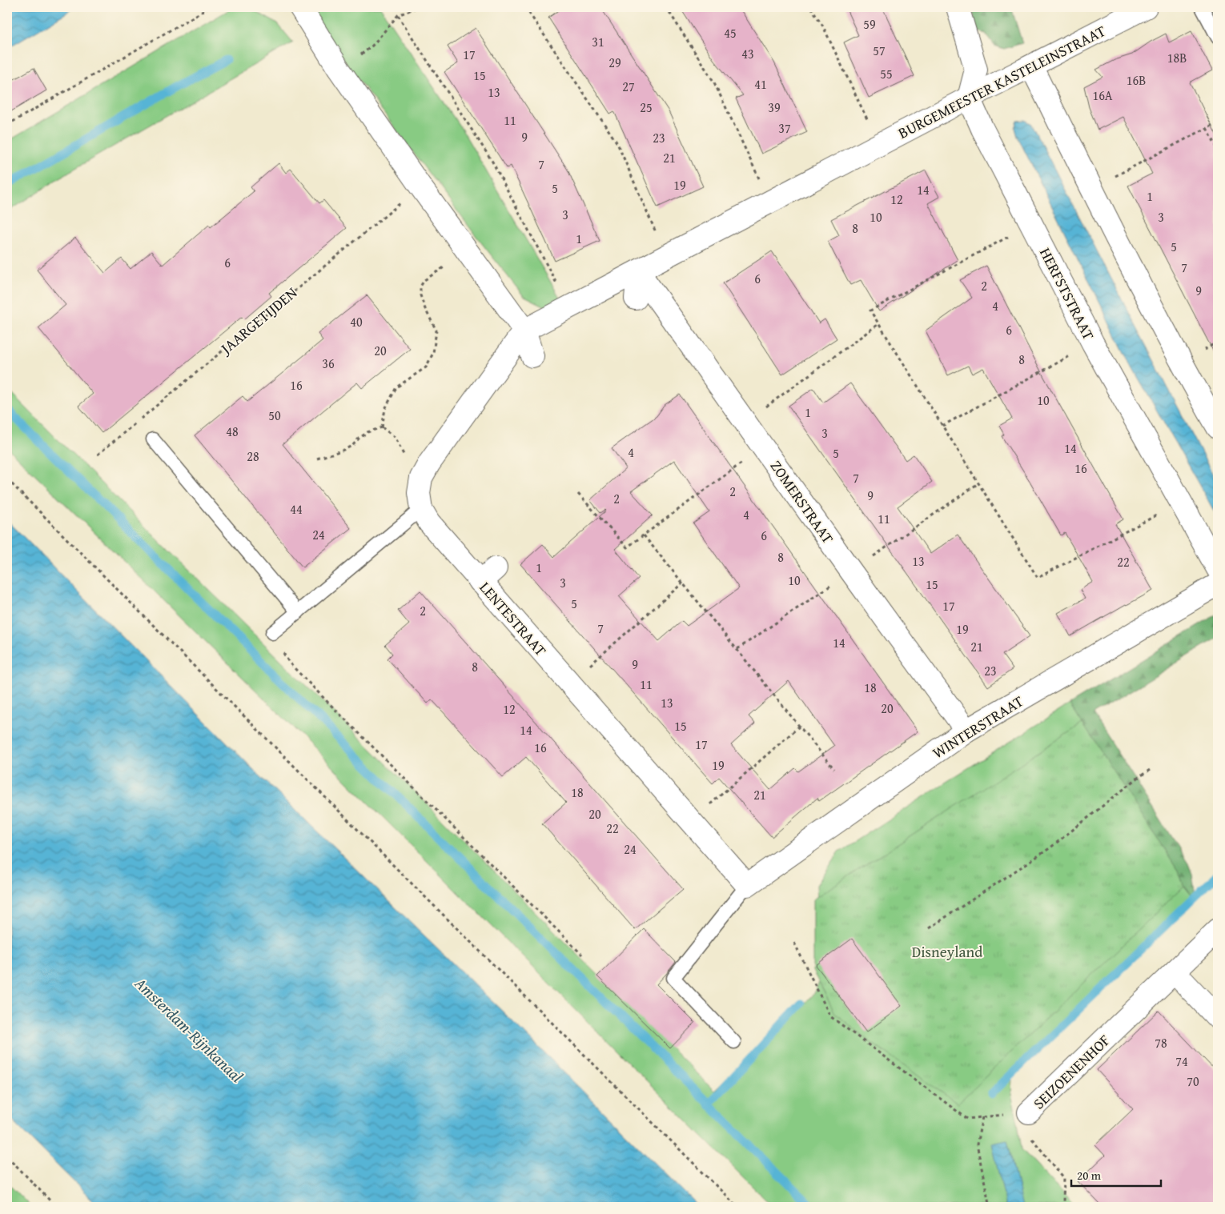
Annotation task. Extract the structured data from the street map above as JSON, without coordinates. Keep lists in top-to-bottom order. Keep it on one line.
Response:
{"streets":{"street":["BURGEMEESTER KASTELEINSTRAAT","HERFSTSTRAAT","ZOMERSTRAAT","LENTESTRAAT","WINTERSTRAAT","SEIZOENENHOF"],"path":["JAARGETIJDEN"]},"crossings":[["BURGEMEESTER KASTELEINSTRAAT","HERFSTSTRAAT"],["BURGEMEESTER KASTELEINSTRAAT","ZOMERSTRAAT"],["BURGEMEESTER KASTELEINSTRAAT","LENTESTRAAT"],["ZOMERSTRAAT","WINTERSTRAAT"],["LENTESTRAAT","WINTERSTRAAT"]],"water":["Amsterdam-Rijnkanaal"],"parks":["Disneyland"],"house_numbers":["59","45","31","57","43","17","18B","29","55","15","16B","41","27","13","16A","25","39","11","37","9","23","21","7","19","5","14","1","12","3","10","3","8","1","5","6","7","6","2","9","4","40","6","20","8","36","16","10","1","50","48","3","14","4","5","28","16","7","2","9","2","44","4","11","24","6","8","13","22","1","10","3","15","5","17","2","7","19","14","21","9","8","23","11","18","13","20","12","15","14","17","16","19","18","21","20","22","24","78","74","70"],"scale_bar":"20 m"}
